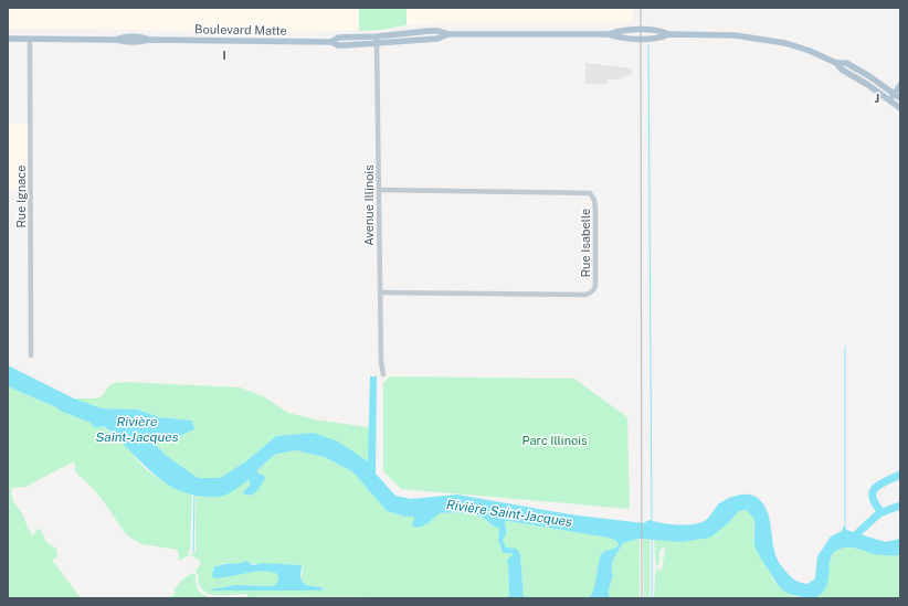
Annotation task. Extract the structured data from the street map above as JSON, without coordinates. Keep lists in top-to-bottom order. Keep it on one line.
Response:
{"streets":{"main road":["Boulevard Matte"],"street":["Rue Ignace","Avenue Illinois","Rue Isabelle"]},"crossings":[["Boulevard Matte","Rue Ignace"],["Boulevard Matte","Avenue Illinois"],["Avenue Illinois","Rue Isabelle"]],"districts":["I","J"],"water":["Rivière Saint-Jacques"],"parks":["Parc Illinois"]}
